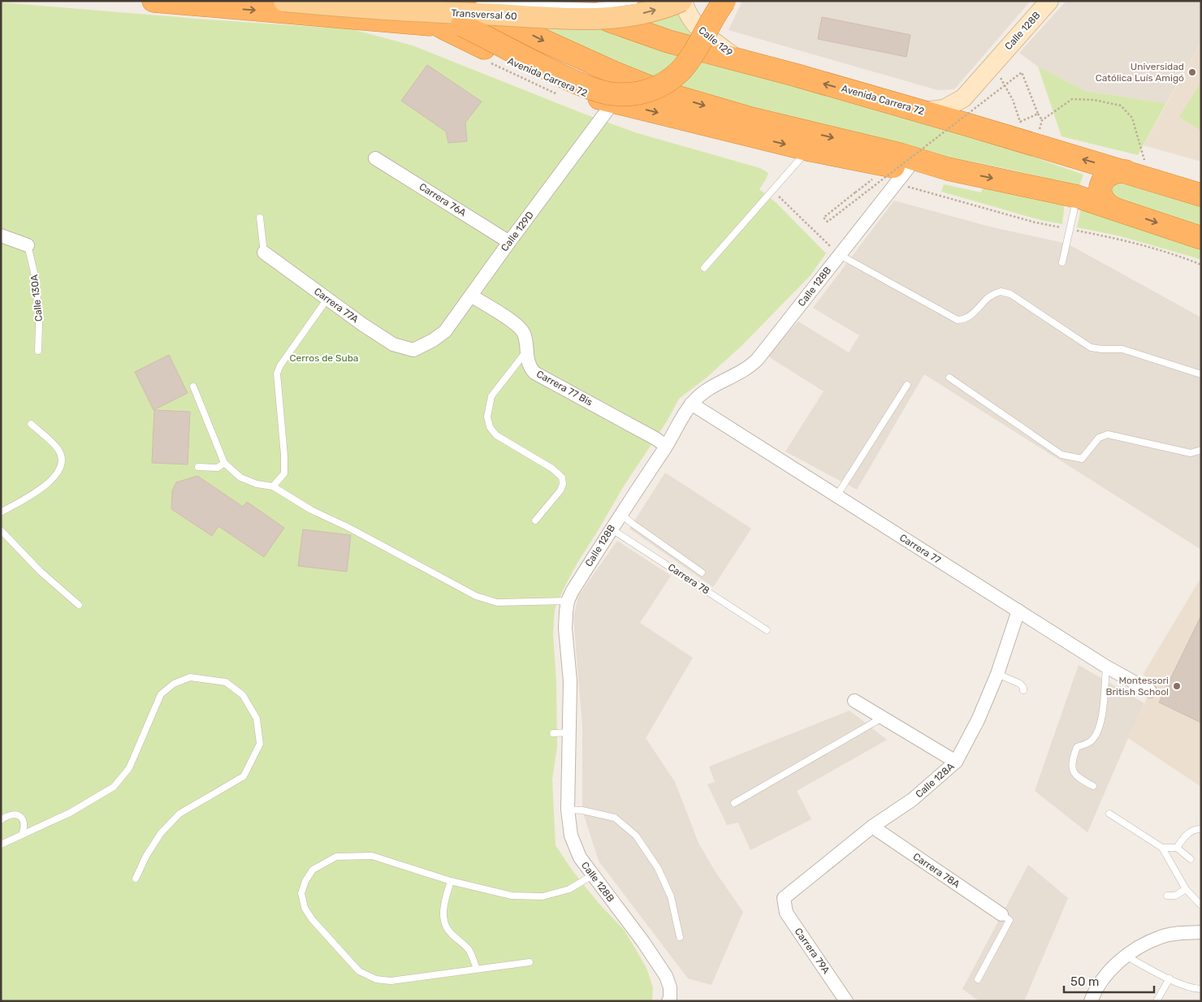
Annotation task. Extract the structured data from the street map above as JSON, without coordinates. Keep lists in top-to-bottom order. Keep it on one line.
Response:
{"streets":{"highway":["Avenida Carrera 72"],"main road":["Transversal 60"],"street":["Calle 128B","Calle 129","Carrera 76A","Calle 129D","Carrera 77A","Carrera 77 Bis","Carrera 77","Calle 128A","Carrera 78A","Carrera 79A"],"lane":["Calle 130A","Carrera 78"]},"crossings":[["Transversal 60","Calle 129"],["Calle 128B","Avenida Carrera 72"],["Calle 128B","Carrera 77 Bis"],["Calle 128B","Carrera 77"],["Calle 128B","Carrera 78"],["Calle 129","Avenida Carrera 72"],["Avenida Carrera 72","Calle 129D"],["Carrera 76A","Calle 129D"],["Calle 129D","Carrera 77A"],["Calle 129D","Carrera 77 Bis"],["Carrera 77","Calle 128A"],["Calle 128A","Carrera 78A"],["Calle 128A","Carrera 79A"]],"one_way":["Transversal 60"],"parks":["Cerros de Suba"],"places":["Universidad Católica Luís Amigó","Montessori British School"],"scale_bar":"50 m"}
